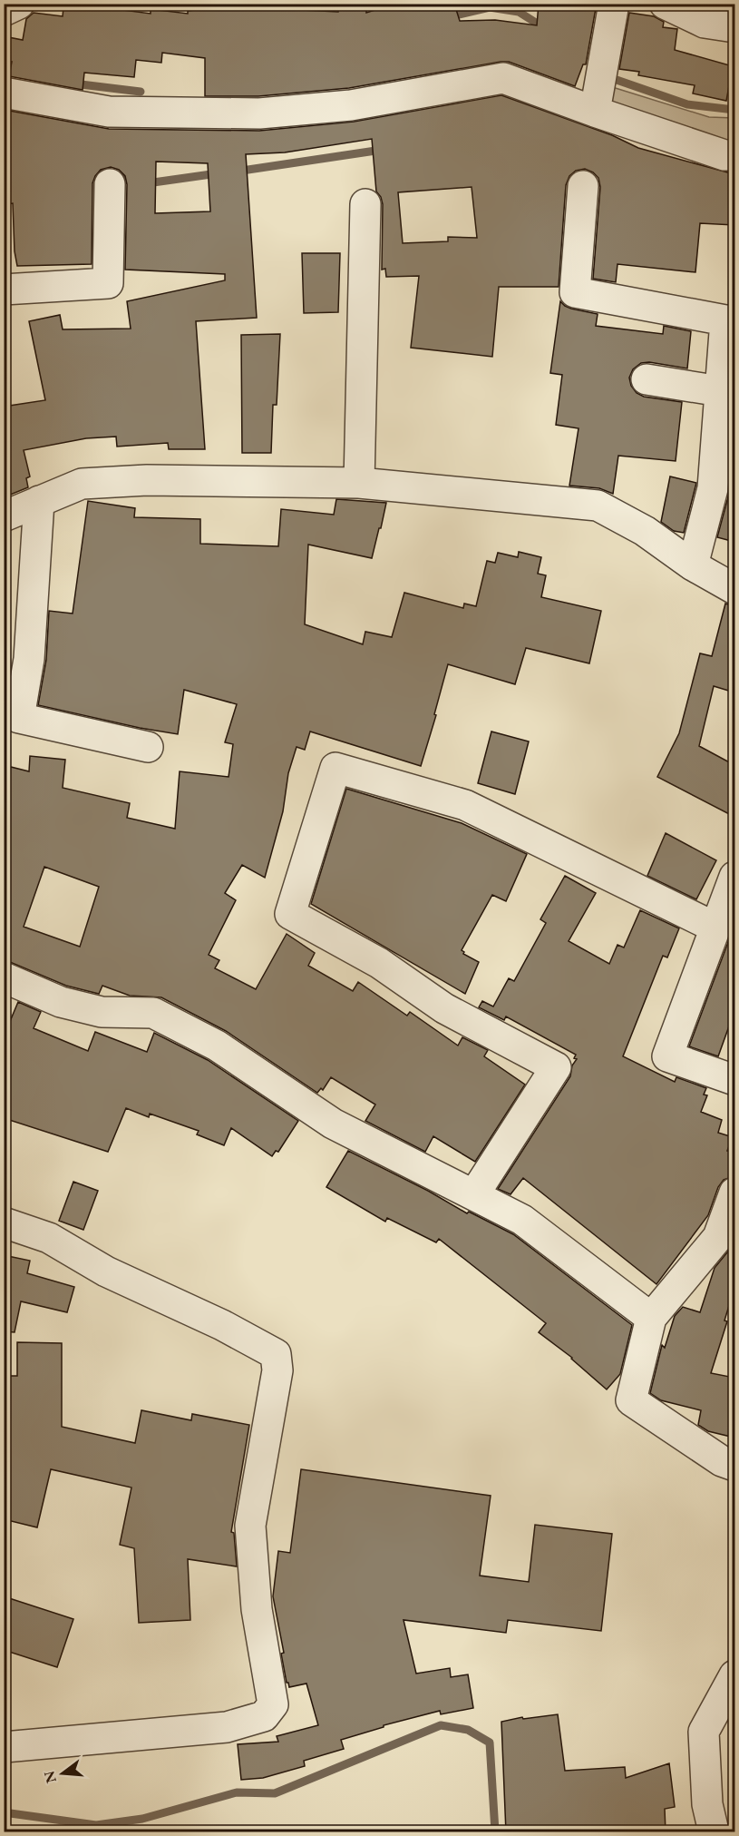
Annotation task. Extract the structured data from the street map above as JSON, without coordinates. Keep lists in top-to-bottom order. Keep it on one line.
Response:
{"north":"left"}
